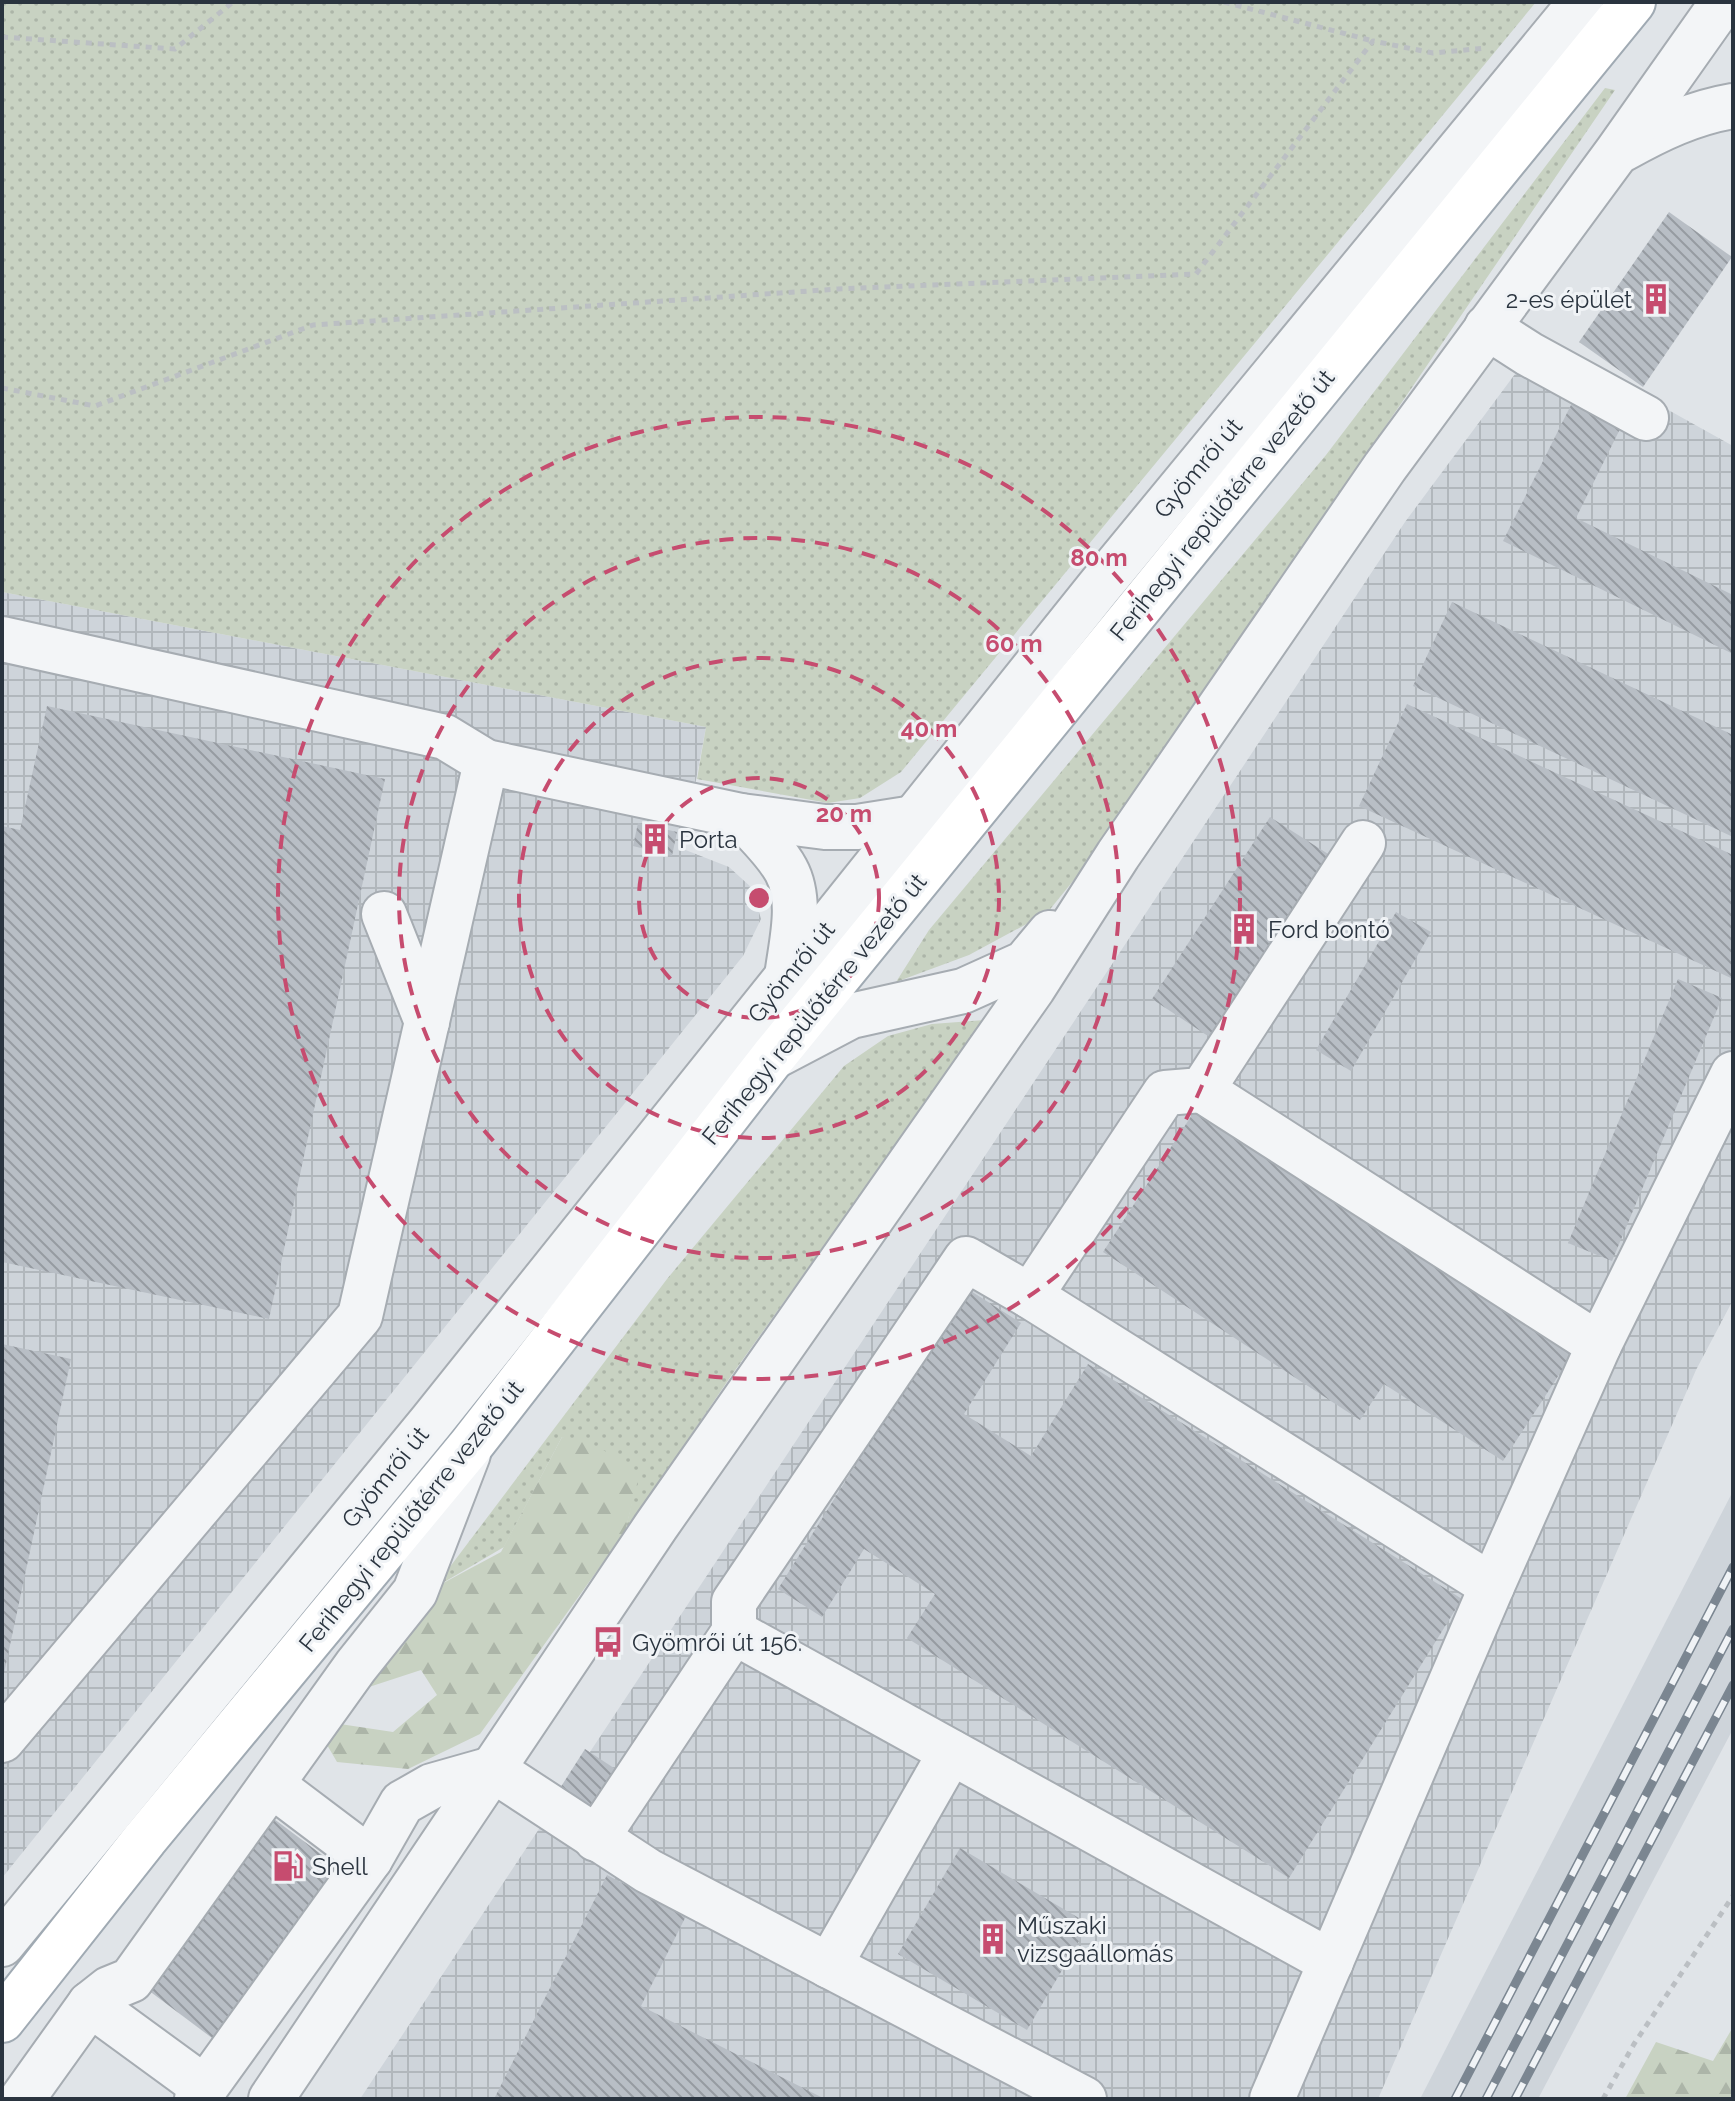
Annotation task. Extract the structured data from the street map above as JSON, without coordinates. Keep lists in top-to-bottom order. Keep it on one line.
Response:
{"streets":{"main road":["Ferihegyi repülőtérre vezető út"],"street":["Gyömrői út"]},"crossings":[["Gyömrői út","Ferihegyi repülőtérre vezető út"]],"places":{"building":["2-es épület","Porta","Ford bontó","Műszaki vizsgaállomás"],"bus stop":["Gyömrői út 156."],"fuel station":["Shell"]},"rings":["80 m","60 m","40 m","20 m"]}
